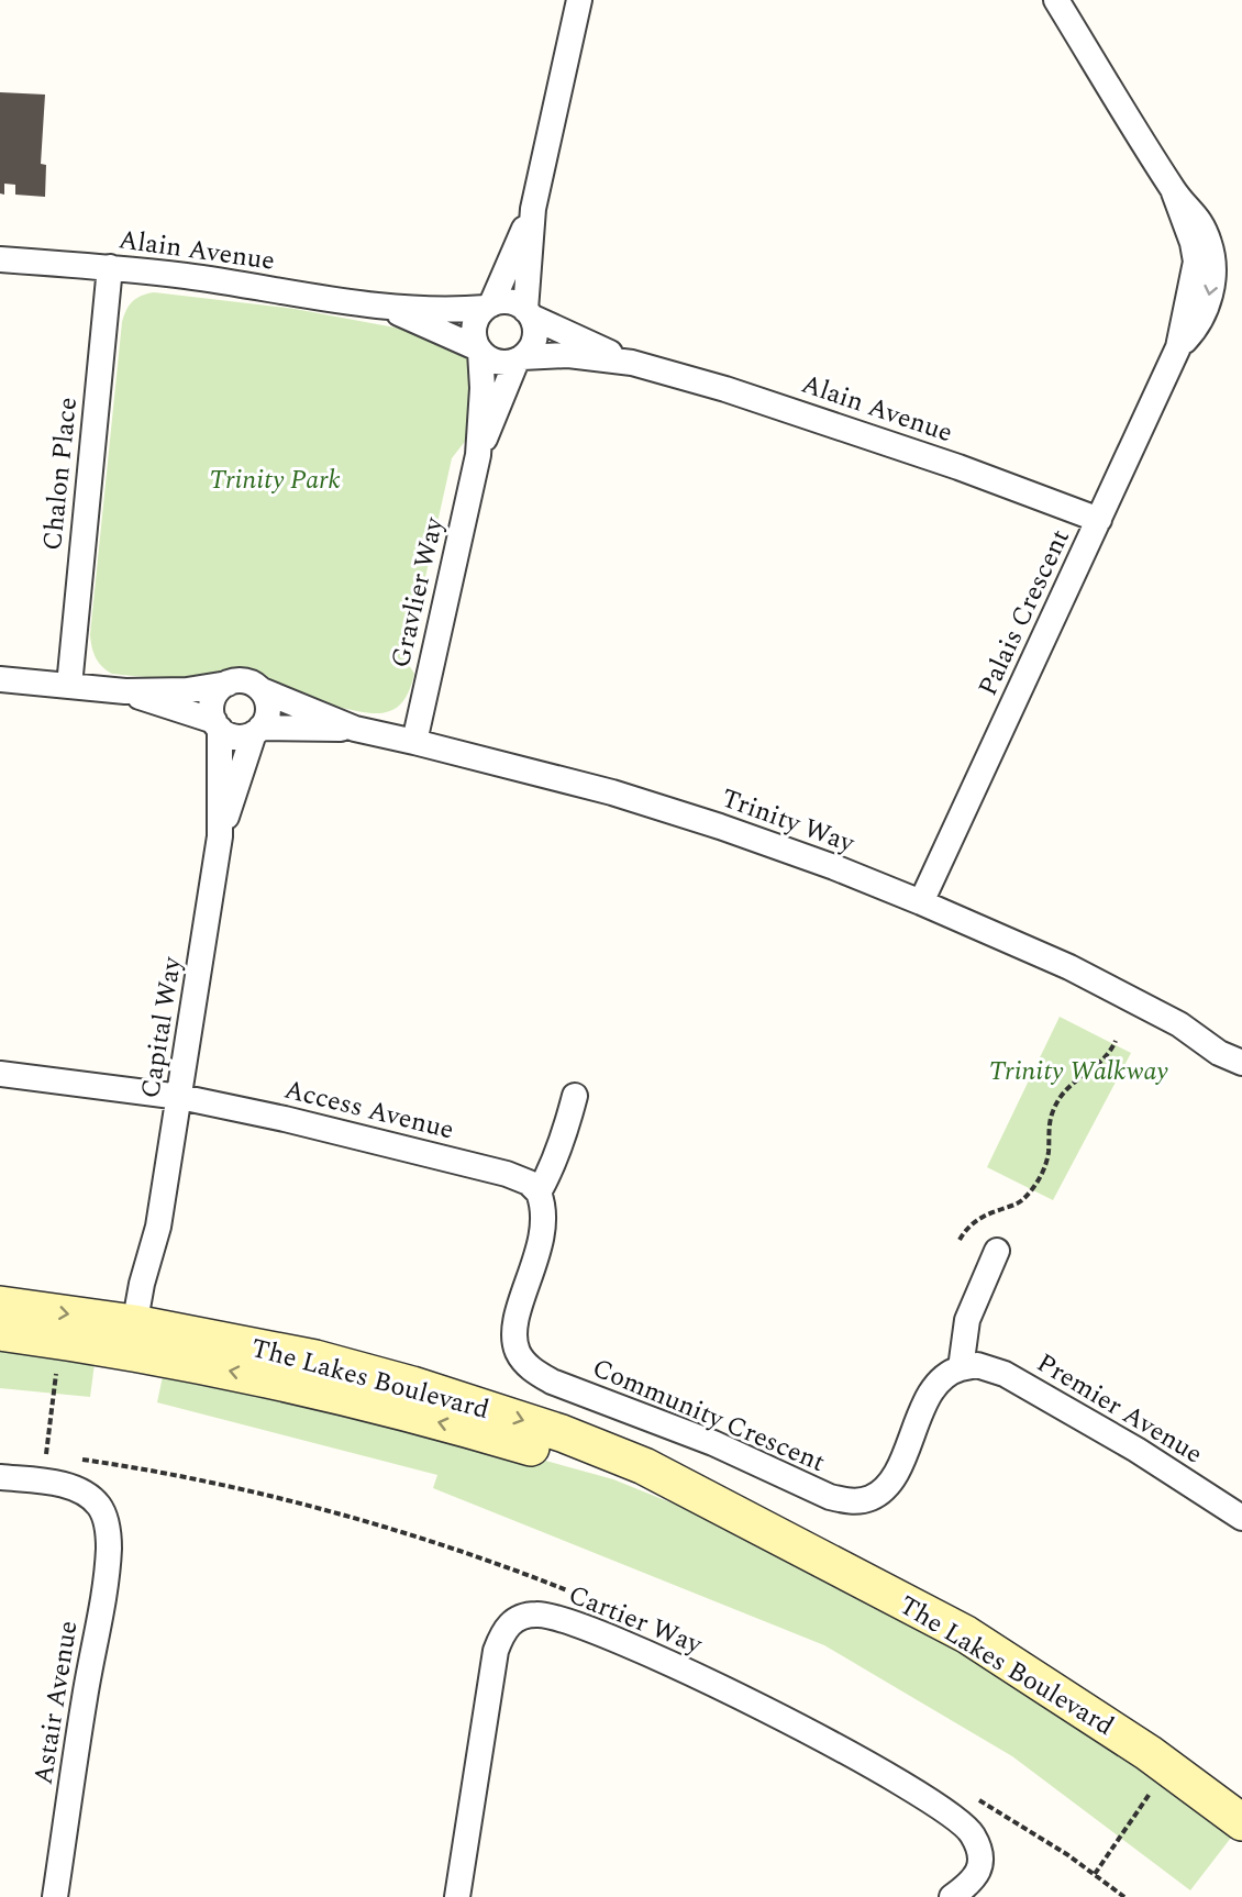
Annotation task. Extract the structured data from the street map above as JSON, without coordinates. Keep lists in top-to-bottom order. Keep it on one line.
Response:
{"streets":{"street":["Alain Avenue","Chalon Place","Gravlier Way","Palais Crescent","Trinity Way","Capital Way","Access Avenue","The Lakes Boulevard","Premier Avenue","Community Crescent","Cartier Way","Astair Avenue"]},"crossings":[["Alain Avenue","Chalon Place"],["Alain Avenue","Gravlier Way"],["Alain Avenue","Palais Crescent"],["Gravlier Way","Trinity Way"],["Palais Crescent","Trinity Way"],["Trinity Way","Capital Way"],["Capital Way","Access Avenue"],["Capital Way","The Lakes Boulevard"],["Access Avenue","Community Crescent"],["Premier Avenue","Community Crescent"]],"parks":["Trinity Park","Trinity Walkway"]}
